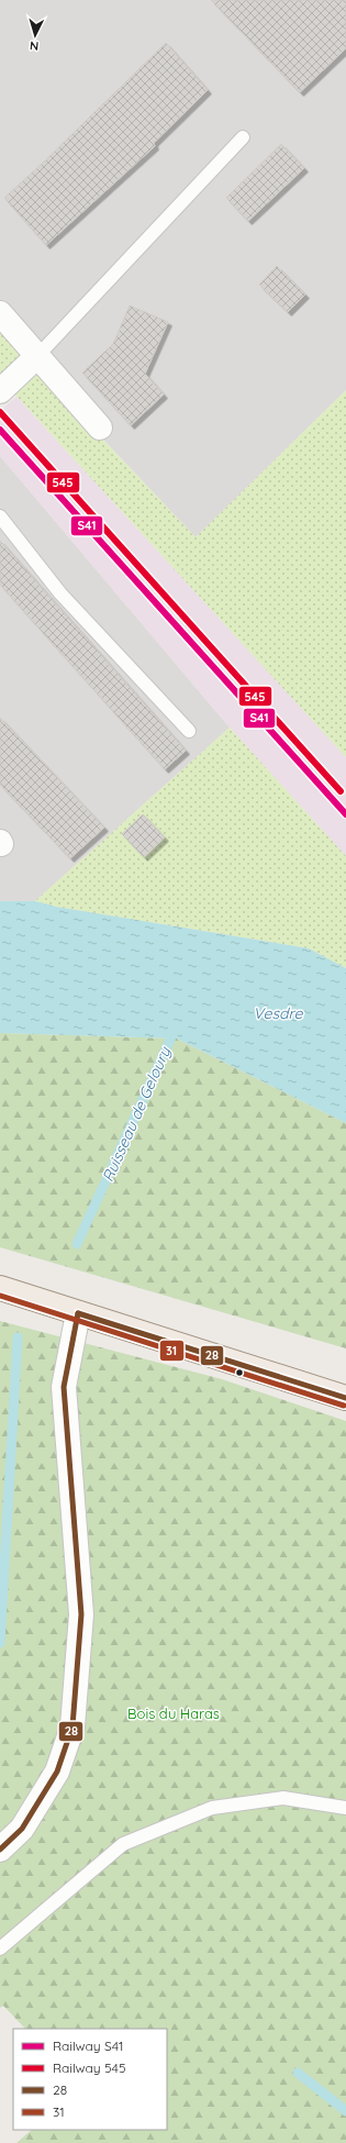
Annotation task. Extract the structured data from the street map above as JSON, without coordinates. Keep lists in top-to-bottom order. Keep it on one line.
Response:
{"water":["Vesdre","Ruisseau de Geloury"],"parks":["Bois du Haras"],"lines":["rail line 545","rail line S41","transit line 31","transit line 28"],"legend":["Railway S41","Railway 545","28","31"],"north":"bottom"}
